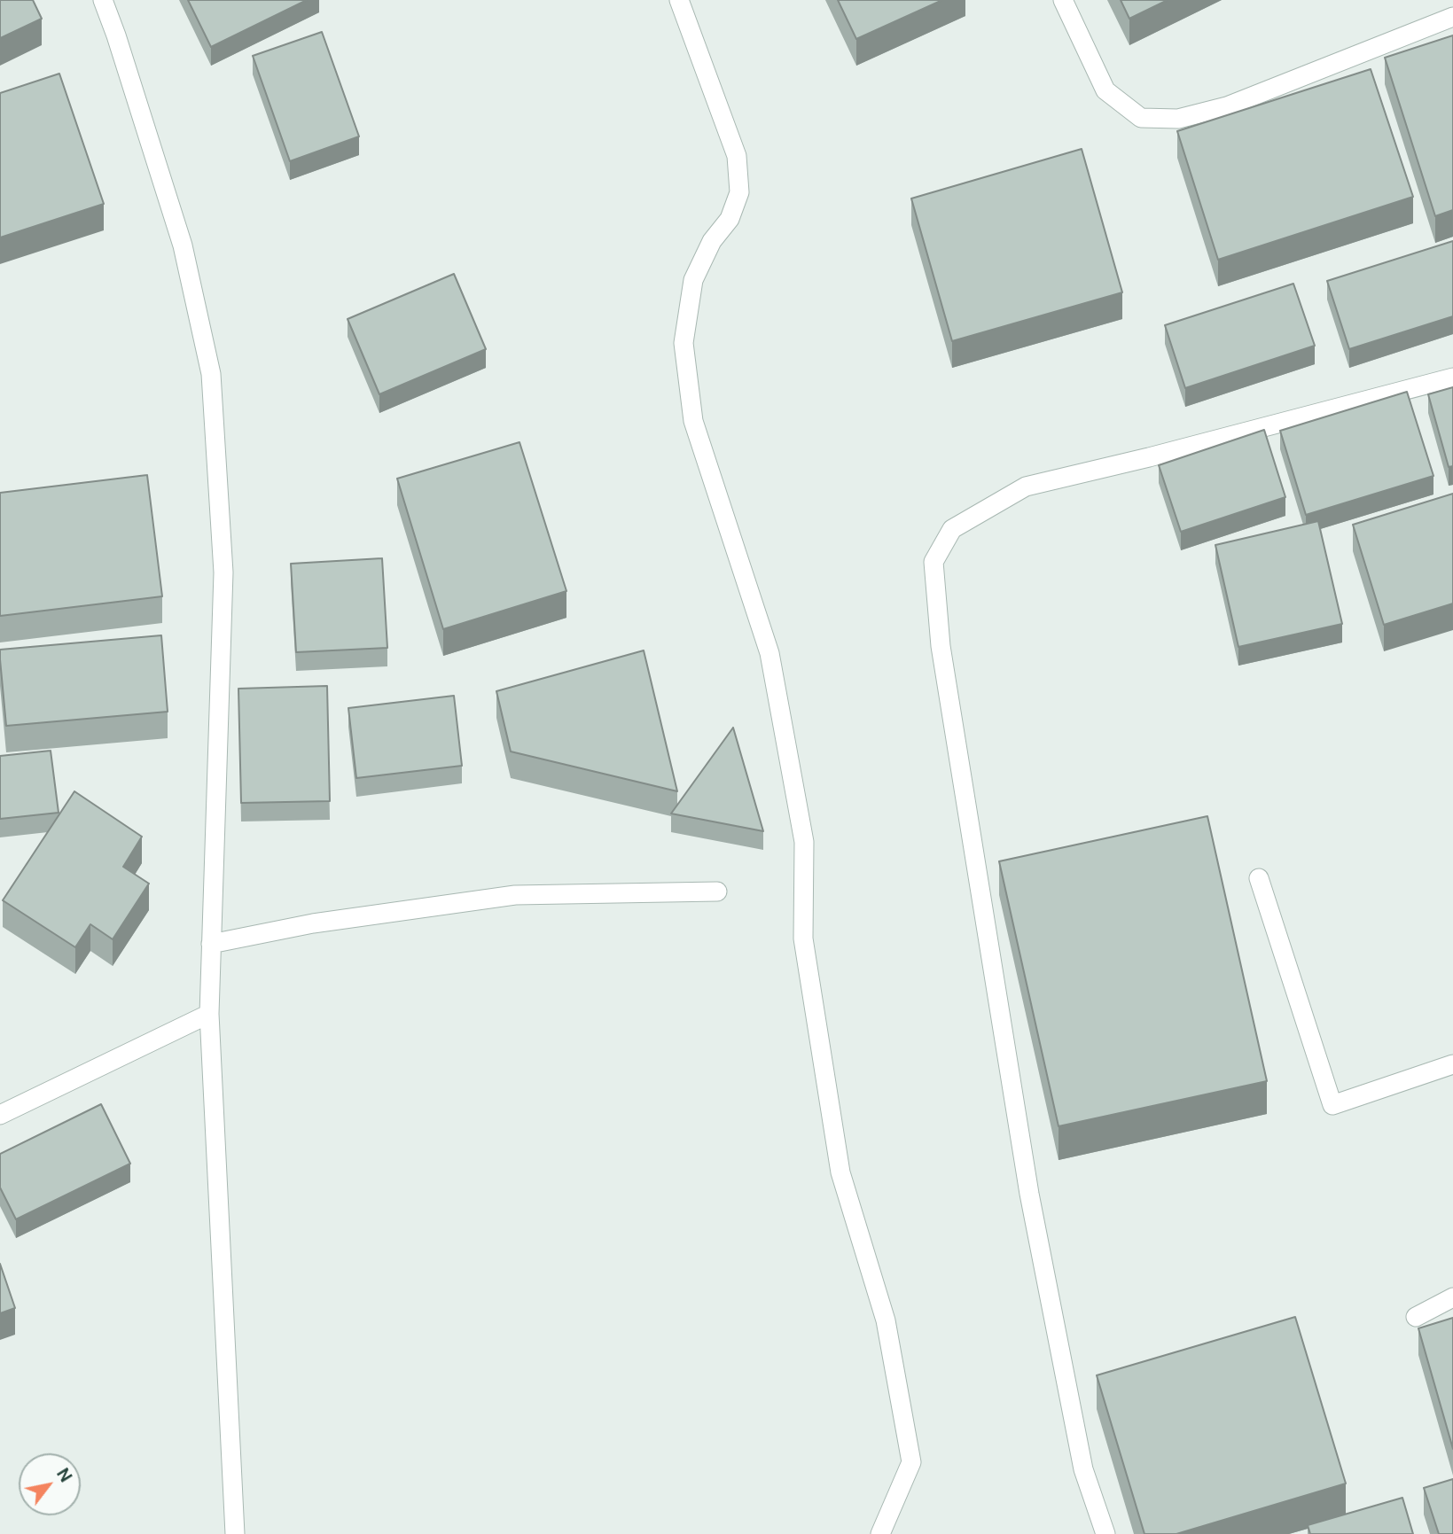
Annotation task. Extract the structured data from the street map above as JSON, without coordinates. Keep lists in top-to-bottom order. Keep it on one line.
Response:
{"north":"top right"}
